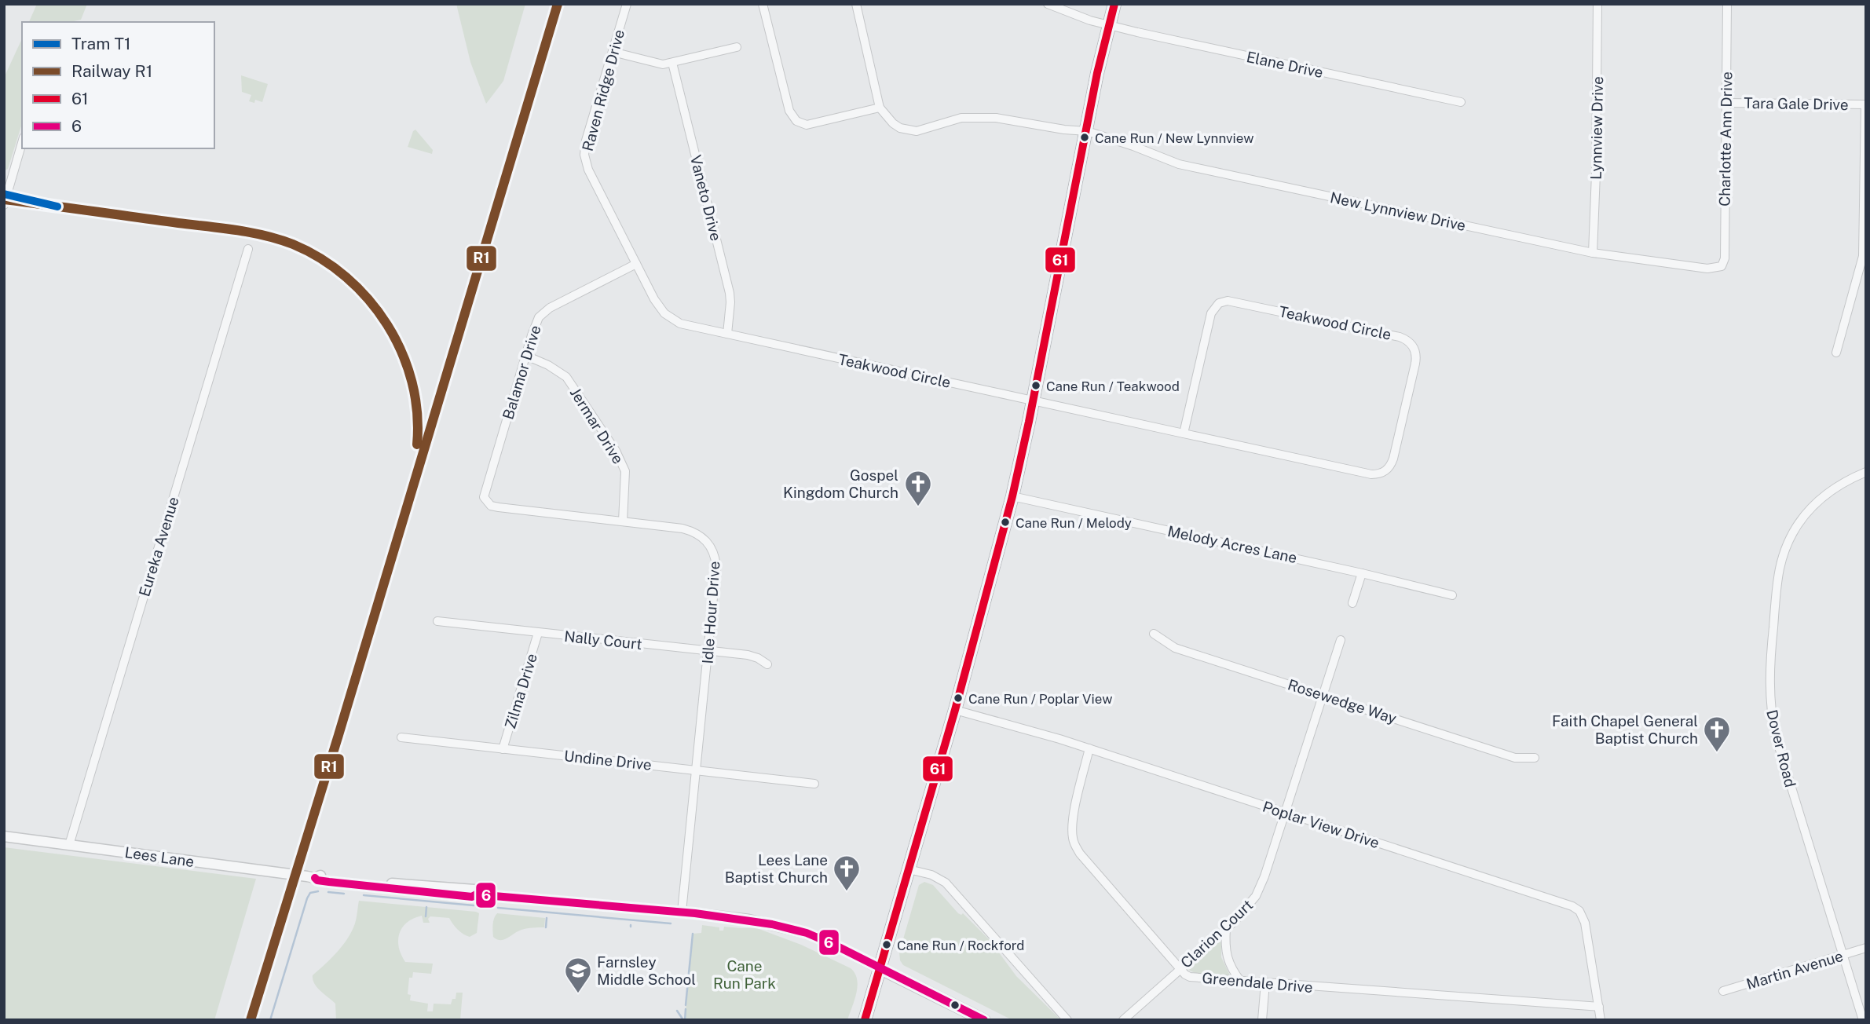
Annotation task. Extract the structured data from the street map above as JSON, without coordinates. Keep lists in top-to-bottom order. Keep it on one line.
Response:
{"streets":{"street":["Elane Drive","Raven Ridge Drive","Tara Gale Drive","Lynnview Drive","Charlotte Ann Drive","Vaneto Drive","New Lynnview Drive","Teakwood Circle","Balamor Drive","Jermar Drive","Melody Acres Lane","Eureka Avenue","Idle Hour Drive","Nally Court","Zilma Drive","Rosewedge Way","Dover Road","Undine Drive","Poplar View Drive","Lees Lane","Clarion Court","Martin Avenue","Greendale Drive"]},"crossings":[["Raven Ridge Drive","Teakwood Circle"],["Raven Ridge Drive","Balamor Drive"],["Tara Gale Drive","Charlotte Ann Drive"],["Lynnview Drive","New Lynnview Drive"],["Charlotte Ann Drive","New Lynnview Drive"],["Vaneto Drive","Teakwood Circle"],["Teakwood Circle","Balamor Drive"],["Balamor Drive","Jermar Drive"],["Balamor Drive","Idle Hour Drive"],["Jermar Drive","Idle Hour Drive"],["Eureka Avenue","Lees Lane"],["Idle Hour Drive","Nally Court"],["Idle Hour Drive","Undine Drive"],["Idle Hour Drive","Lees Lane"],["Nally Court","Zilma Drive"],["Zilma Drive","Undine Drive"],["Rosewedge Way","Clarion Court"],["Dover Road","Martin Avenue"],["Poplar View Drive","Clarion Court"],["Poplar View Drive","Greendale Drive"],["Clarion Court","Greendale Drive"]],"parks":["Cane Run Park"],"places":{"other":["Cane Run / New Lynnview","Cane Run / Teakwood","Cane Run / Melody","Cane Run / Poplar View","Cane Run / Rockford"],"church":["Gospel Kingdom Church","Faith Chapel General Baptist Church","Lees Lane Baptist Church"],"school or university":["Farnsley Middle School"]},"lines":["rail line R1","transit line 61","tram line T1","transit line 6"],"legend":["Tram T1","Railway R1","61","6"]}
